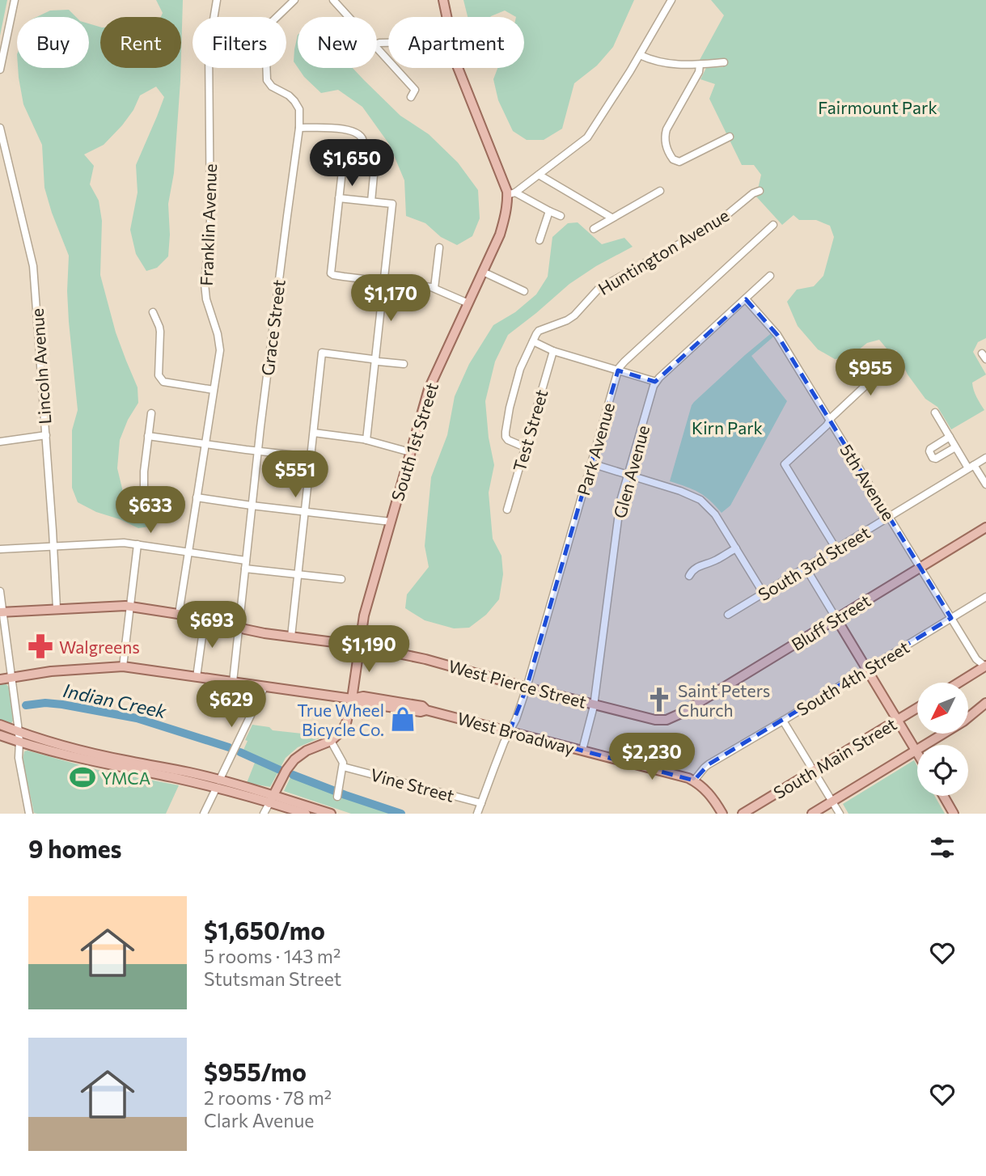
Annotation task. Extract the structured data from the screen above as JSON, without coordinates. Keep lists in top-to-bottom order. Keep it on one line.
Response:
{"streets":{"main road":["South 1st Street","Bluff Street","West Pierce Street","West Broadway","South Main Street"],"street":["Franklin Avenue","Huntington Avenue","Grace Street","Lincoln Avenue","Test Street","Park Avenue","Glen Avenue","5th Avenue","South 3rd Street","South 4th Street","Vine Street"]},"crossings":[["Franklin Avenue","West Pierce Street"],["Huntington Avenue","Test Street"],["Grace Street","West Pierce Street"],["Grace Street","West Broadway"],["Lincoln Avenue","West Pierce Street"],["South 1st Street","West Pierce Street"],["South 1st Street","West Broadway"],["Park Avenue","West Pierce Street"],["Park Avenue","West Broadway"],["Park Avenue","Vine Street"],["Glen Avenue","5th Avenue"],["Glen Avenue","West Pierce Street"],["Glen Avenue","West Broadway"],["5th Avenue","South 3rd Street"],["5th Avenue","Bluff Street"],["5th Avenue","South 4th Street"],["Bluff Street","West Pierce Street"],["South 4th Street","West Broadway"]],"water":["Indian Creek"],"parks":["Fairmount Park","Kirn Park"],"places":{"pharmacy":["Walgreens"],"church":["Saint Peters Church"],"shop":["True Wheel Bicycle Co."],"sports":["YMCA"]},"north":"bottom left","page":{"chip":["Buy","Rent","Filters","New","Apartment"],"price":["$1,650","$1,170","$955","$551","$633","$693","$1,190","$629","$2,230"],"heading":"9 homes","list":[{"name":"$1,650/mo","note":"5 rooms · 143 m² · Stutsman Street"},{"name":"$955/mo","note":"2 rooms · 78 m² · Clark Avenue"}]}}
